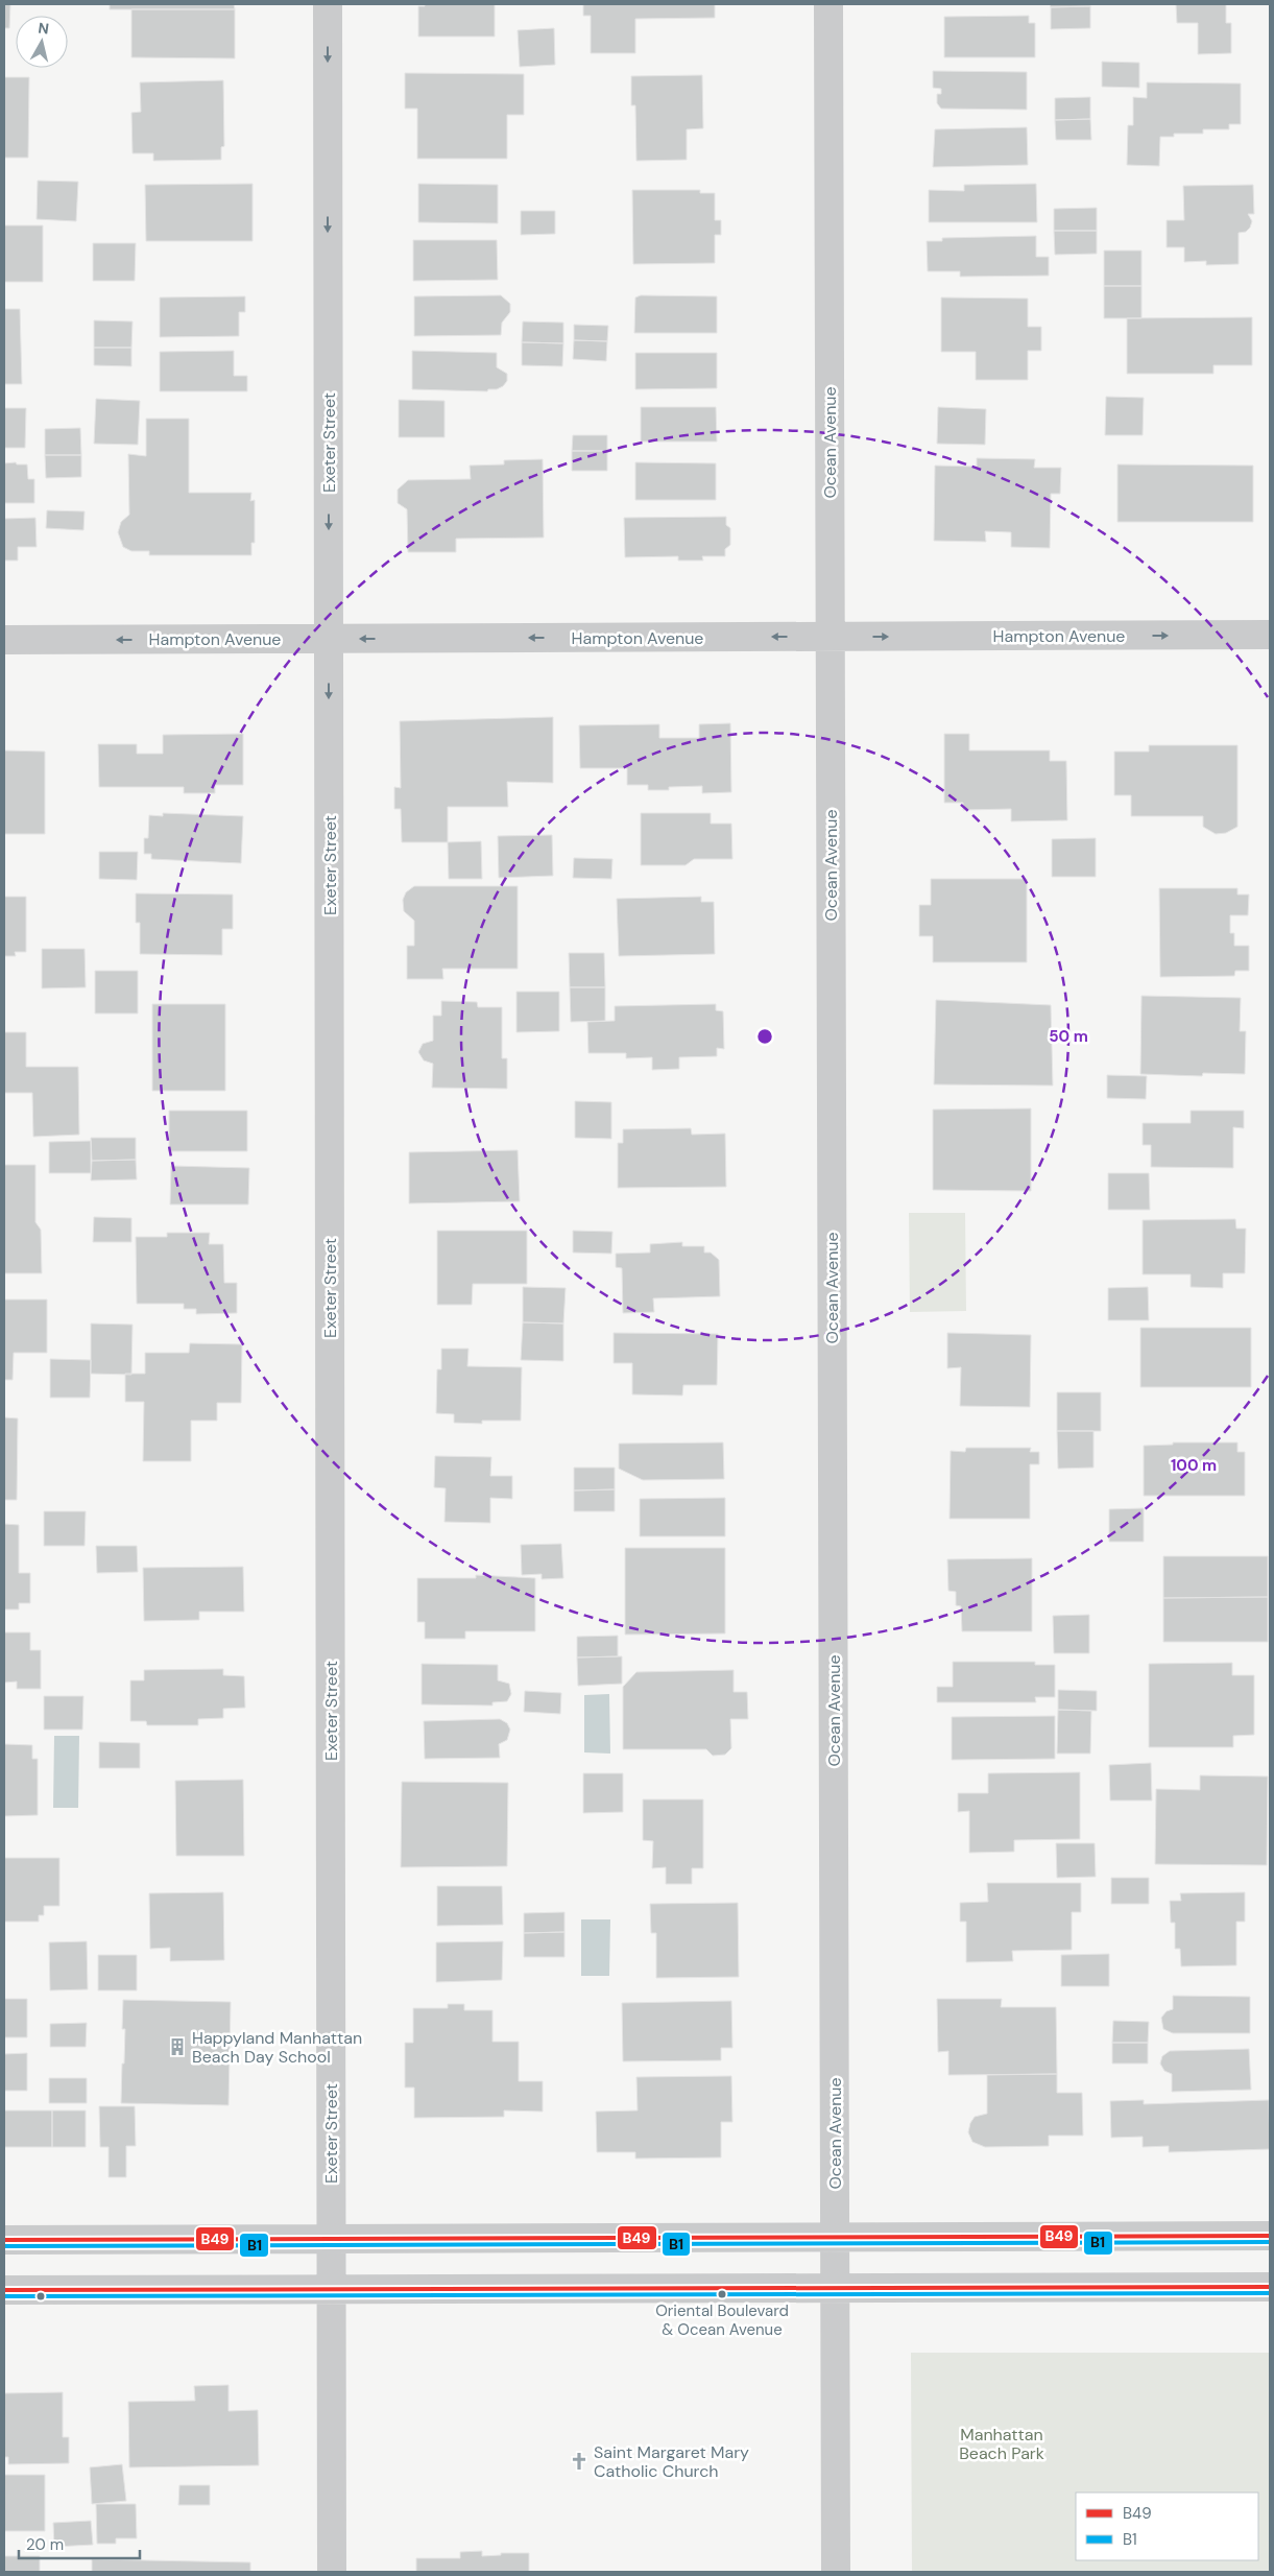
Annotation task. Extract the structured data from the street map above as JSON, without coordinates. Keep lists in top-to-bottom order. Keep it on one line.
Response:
{"streets":{"street":["Exeter Street","Ocean Avenue","Hampton Avenue"]},"crossings":[["Exeter Street","Hampton Avenue"],["Ocean Avenue","Hampton Avenue"]],"one_way":["Exeter Street"],"parks":["Manhattan Beach Park"],"places":{"building":["Happyland Manhattan Beach Day School"],"other":["Oriental Boulevard & Ocean Avenue"],"church":["Saint Margaret Mary Catholic Church"]},"lines":["transit line B49","transit line B1"],"legend":["B49","B1"],"scale_bar":"20 m","north":"top","rings":["50 m","100 m"]}
